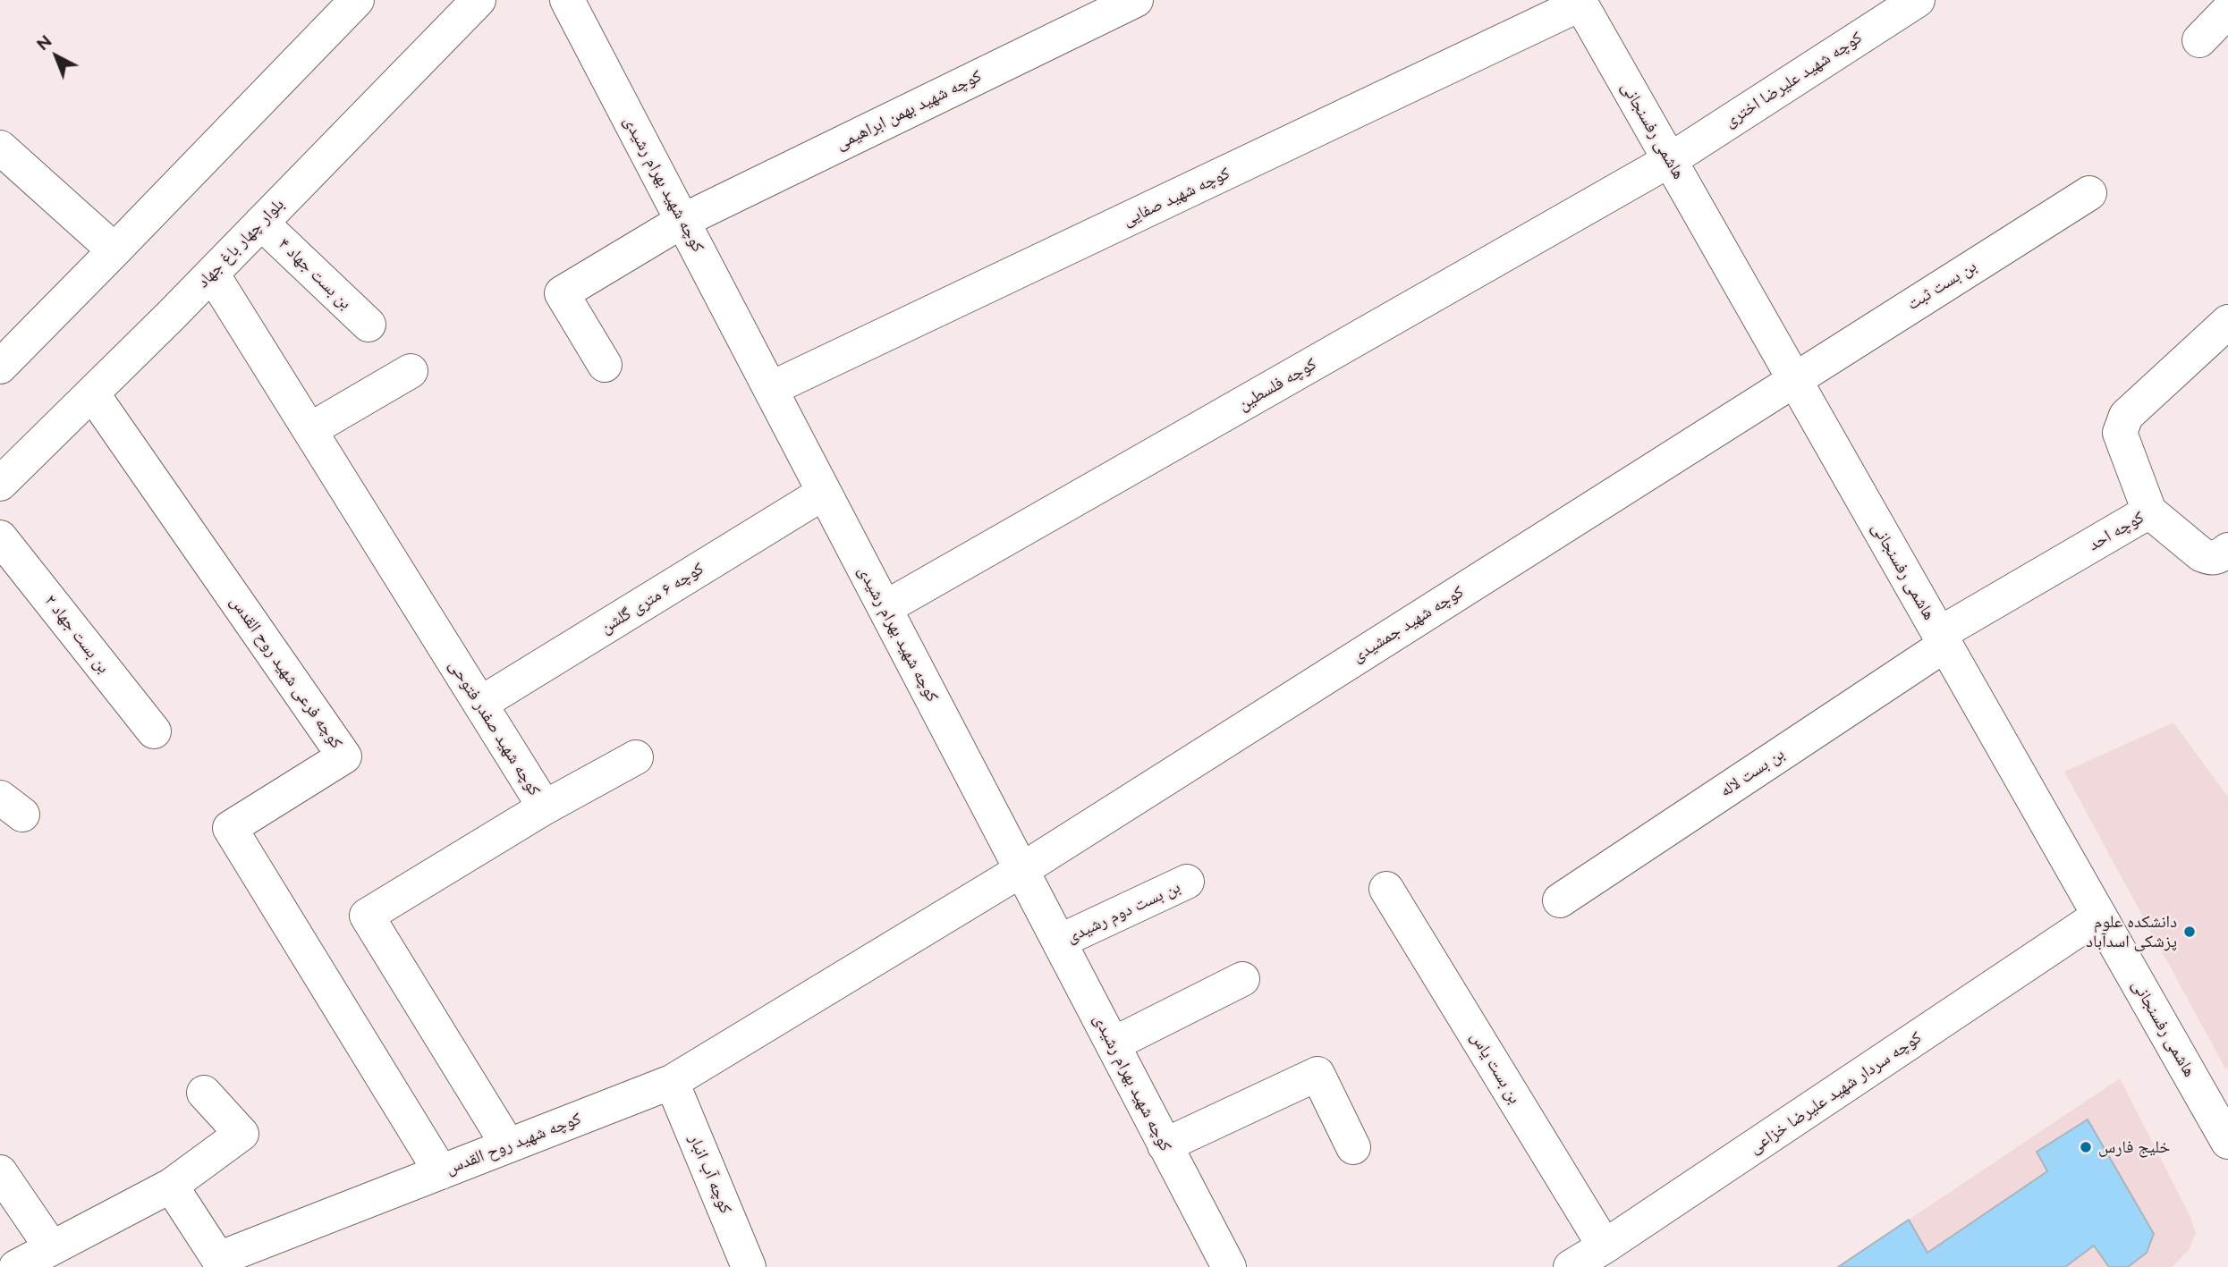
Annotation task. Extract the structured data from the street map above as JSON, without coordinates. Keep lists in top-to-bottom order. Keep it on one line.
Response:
{"streets":{"street":["کوچه شهید علیرضا اختری","کوچه شهید بهمن ابراهیمی","هاشمی رفسنجانی","کوچه شهید بهرام رشیدی","کوچه شهید صفایی","بلوار چهار باغ جهاد","بن بست جهاد ۴","بن بست ثبت","کوچه فلسطین","کوچه احد","کوچه ۶ متری گلشن","کوچه شهید جمشیدی","بن بست جهاد ۲","کوچه فرعی شهید روح القدس","کوچه شهید صفدر فتوحی","بن بست لاله","بن بست دوم رشیدی","بن بست یاس","کوچه سردار شهید علیرضا خزاعی","کوچه شهید روح القدس","کوچه آب انبار"]},"crossings":[["کوچه شهید علیرضا اختری","هاشمی رفسنجانی"],["کوچه شهید علیرضا اختری","کوچه فلسطین"],["کوچه شهید بهمن ابراهیمی","کوچه شهید بهرام رشیدی"],["هاشمی رفسنجانی","کوچه شهید صفایی"],["هاشمی رفسنجانی","بن بست ثبت"],["هاشمی رفسنجانی","کوچه فلسطین"],["هاشمی رفسنجانی","کوچه احد"],["هاشمی رفسنجانی","کوچه شهید جمشیدی"],["هاشمی رفسنجانی","بن بست لاله"],["هاشمی رفسنجانی","کوچه سردار شهید علیرضا خزاعی"],["کوچه شهید بهرام رشیدی","کوچه شهید صفایی"],["کوچه شهید بهرام رشیدی","کوچه فلسطین"],["کوچه شهید بهرام رشیدی","کوچه ۶ متری گلشن"],["کوچه شهید بهرام رشیدی","کوچه شهید جمشیدی"],["کوچه شهید بهرام رشیدی","بن بست دوم رشیدی"],["کوچه شهید بهرام رشیدی","کوچه شهید روح القدس"],["بلوار چهار باغ جهاد","بن بست جهاد ۴"],["بلوار چهار باغ جهاد","کوچه فرعی شهید روح القدس"],["بلوار چهار باغ جهاد","کوچه شهید صفدر فتوحی"],["بن بست ثبت","کوچه شهید جمشیدی"],["کوچه احد","بن بست لاله"],["کوچه ۶ متری گلشن","کوچه شهید صفدر فتوحی"],["کوچه شهید جمشیدی","کوچه شهید روح القدس"],["کوچه فرعی شهید روح القدس","کوچه شهید روح القدس"],["کوچه شهید صفدر فتوحی","کوچه شهید روح القدس"],["بن بست یاس","کوچه سردار شهید علیرضا خزاعی"],["کوچه شهید روح القدس","کوچه آب انبار"]],"places":["دانشکده علوم پزشکی اسدآباد","خلیج فارس"],"north":"top left"}
